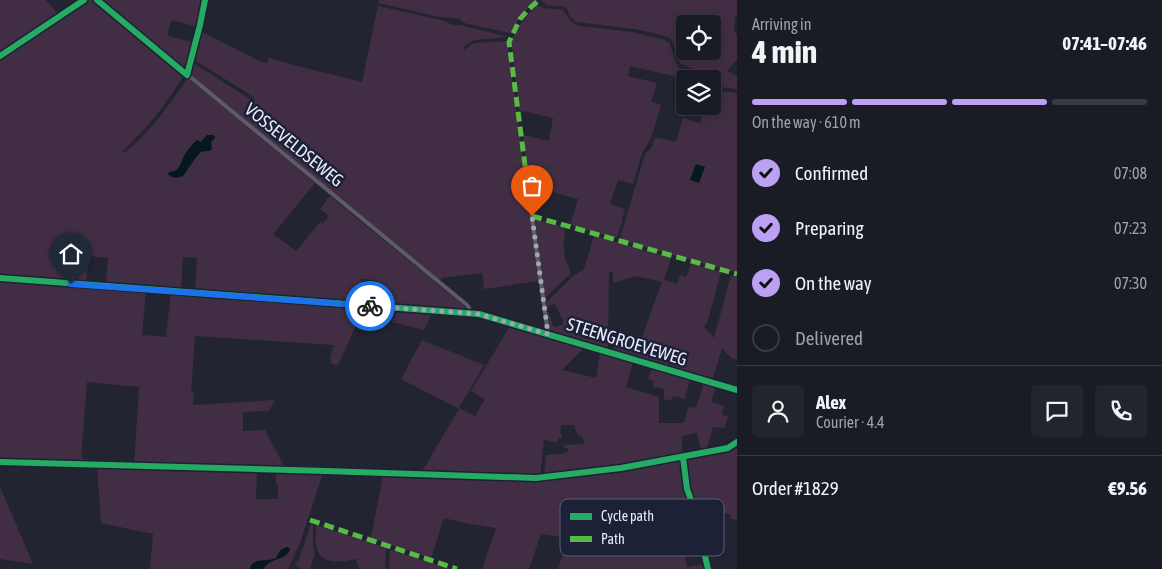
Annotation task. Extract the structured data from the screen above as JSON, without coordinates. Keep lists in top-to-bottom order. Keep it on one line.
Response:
{"streets":{"street":["VOSSEVELDSEWEG","STEENGROEVEWEG"]},"crossings":[["VOSSEVELDSEWEG","STEENGROEVEWEG"]],"legend":["Cycle path","Path"],"page":{"heading":["4 min","Arriving in","07:41–07:46"],"panel":["Alex","Courier · 4.4","Order #1829","€9.56"],"bar":"On the way · 610 m","list":[["Confirmed","07:08"],["Preparing","07:23"],["On the way","07:30"],"Delivered"]}}
